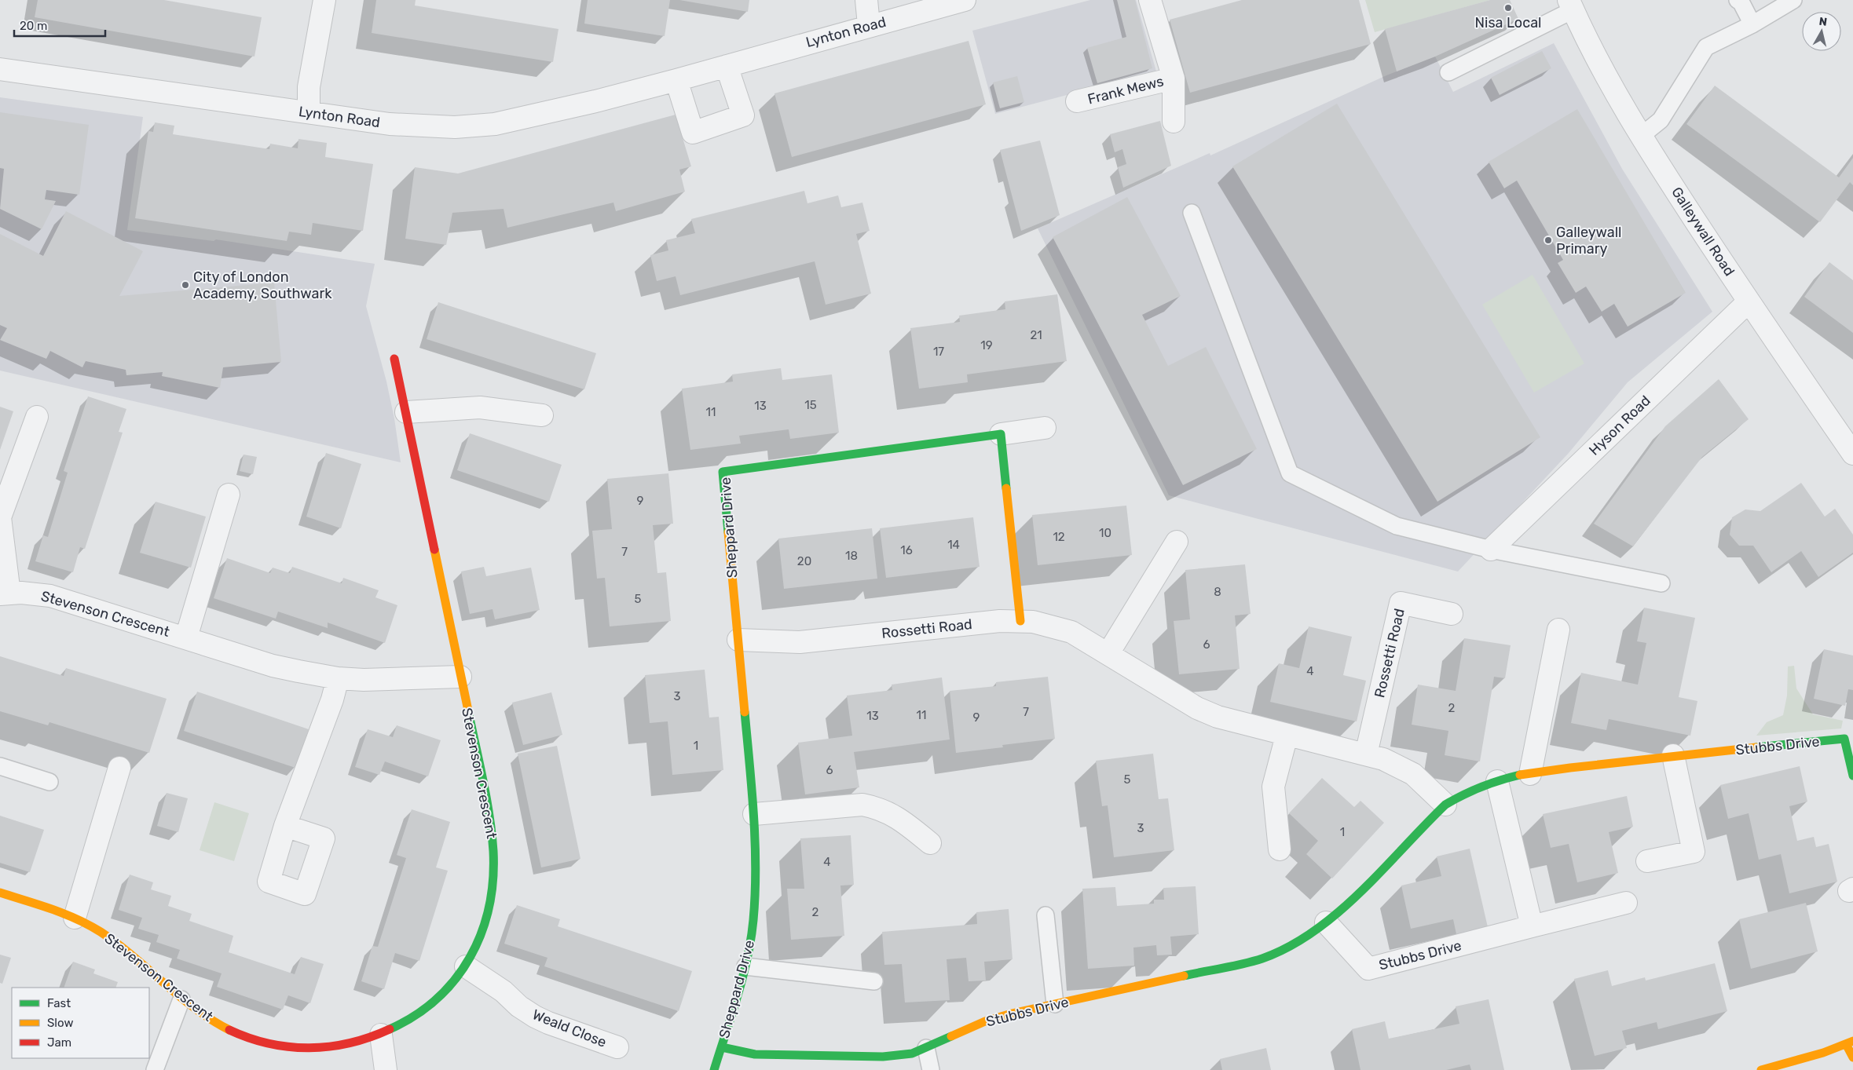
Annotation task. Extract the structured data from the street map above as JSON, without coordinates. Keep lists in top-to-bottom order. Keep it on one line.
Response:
{"streets":{"street":["Lynton Road","Frank Mews","Galleywall Road","Hyson Road","Sheppard Drive","Stevenson Crescent","Rossetti Road","Stubbs Drive","Weald Close"]},"crossings":[["Galleywall Road","Hyson Road"],["Sheppard Drive","Rossetti Road"],["Sheppard Drive","Stubbs Drive"],["Stevenson Crescent","Weald Close"],["Rossetti Road","Stubbs Drive"]],"places":["Nisa Local","Galleywall Primary","City of London Academy, Southwark"],"house_numbers":["21","19","17","15","13","11","9","10","12","14","16","7","18","20","8","5","6","4","3","2","7","11","13","9","1","6","5","3","1","4","2"],"legend":["Fast","Slow","Jam"],"scale_bar":"20 m","north":"top"}
